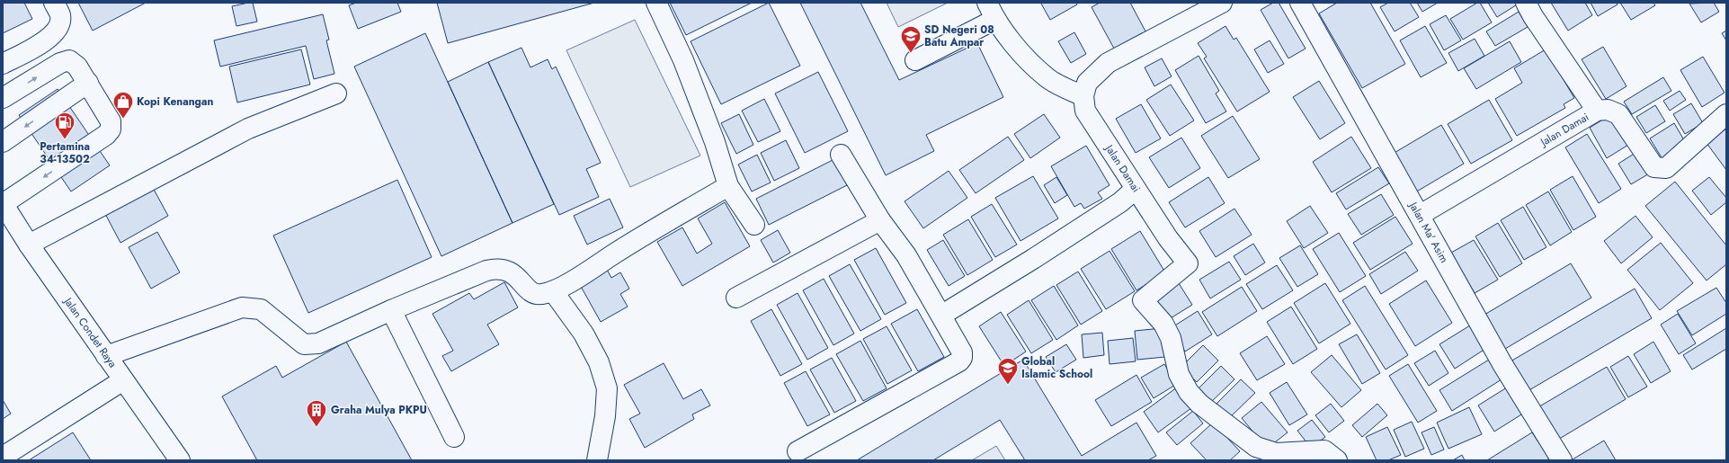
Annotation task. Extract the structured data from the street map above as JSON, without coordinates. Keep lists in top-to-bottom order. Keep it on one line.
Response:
{"streets":{"street":["Jalan Damai","Jalan Ma' Asim","Jalan Condet Raya"]},"places":{"school or university":["SD Negeri 08 Batu Ampar","Global Islamic School"],"shop":["Kopi Kenangan"],"fuel station":["Pertamina 34-13502"],"building":["Graha Mulya PKPU"]}}
